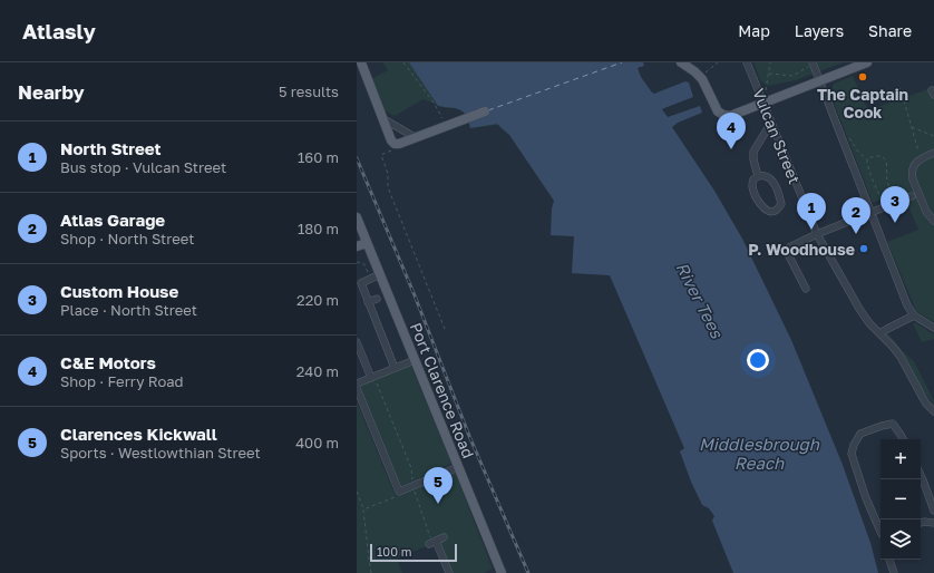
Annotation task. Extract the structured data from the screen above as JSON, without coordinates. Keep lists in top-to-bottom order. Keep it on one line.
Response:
{"streets":{"main road":["Port Clarence Road"],"street":["Vulcan Street"]},"water":["River Tees","Middlesbrough Reach"],"places":["The Captain Cook","P. Woodhouse"],"scale_bar":"100 m","page":{"header":"Atlasly","nav":["Map","Layers","Share"],"heading":["Nearby","5 results"],"pins":["4","3","1","2","5"],"list":[{"mark":"1","name":"North Street","note":"Bus stop · Vulcan Street","value":"160 m"},{"mark":"2","name":"Atlas Garage","note":"Shop · North Street","value":"180 m"},{"mark":"3","name":"Custom House","note":"Place · North Street","value":"220 m"},{"mark":"4","name":"C&E Motors","note":"Shop · Ferry Road","value":"240 m"},{"mark":"5","name":"Clarences Kickwall","note":"Sports · Westlowthian Street","value":"400 m"}],"map_buttons":["+","−"],"scale":"100 m"}}
